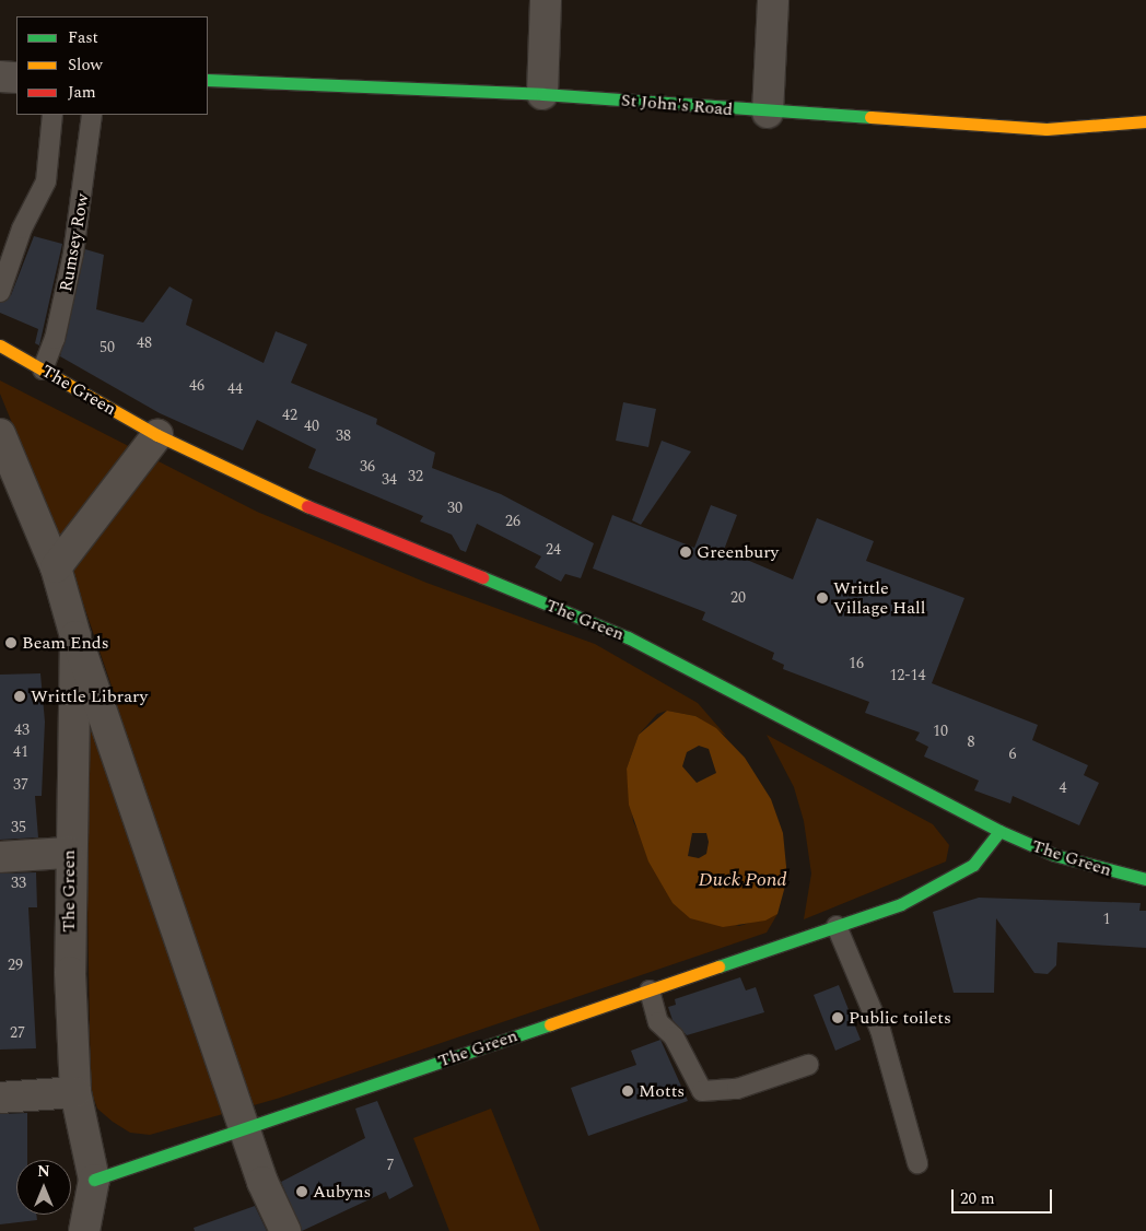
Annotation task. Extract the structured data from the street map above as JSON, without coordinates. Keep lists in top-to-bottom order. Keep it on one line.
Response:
{"streets":{"street":["St John's Road","The Green"],"lane":["Rumsey Row"]},"crossings":[["Rumsey Row","The Green"]],"water":["Duck Pond"],"places":["Greenbury","Writtle Village Hall","Beam Ends","Writtle Library","Public toilets","Motts","Aubyns"],"house_numbers":["48","50","46","44","42","40","38","36","32","34","30","26","24","20","16","12-14","43","10","8","41","6","37","4","35","33","1","29","27","7"],"legend":["Fast","Slow","Jam"],"scale_bar":"20 m","north":"top"}
